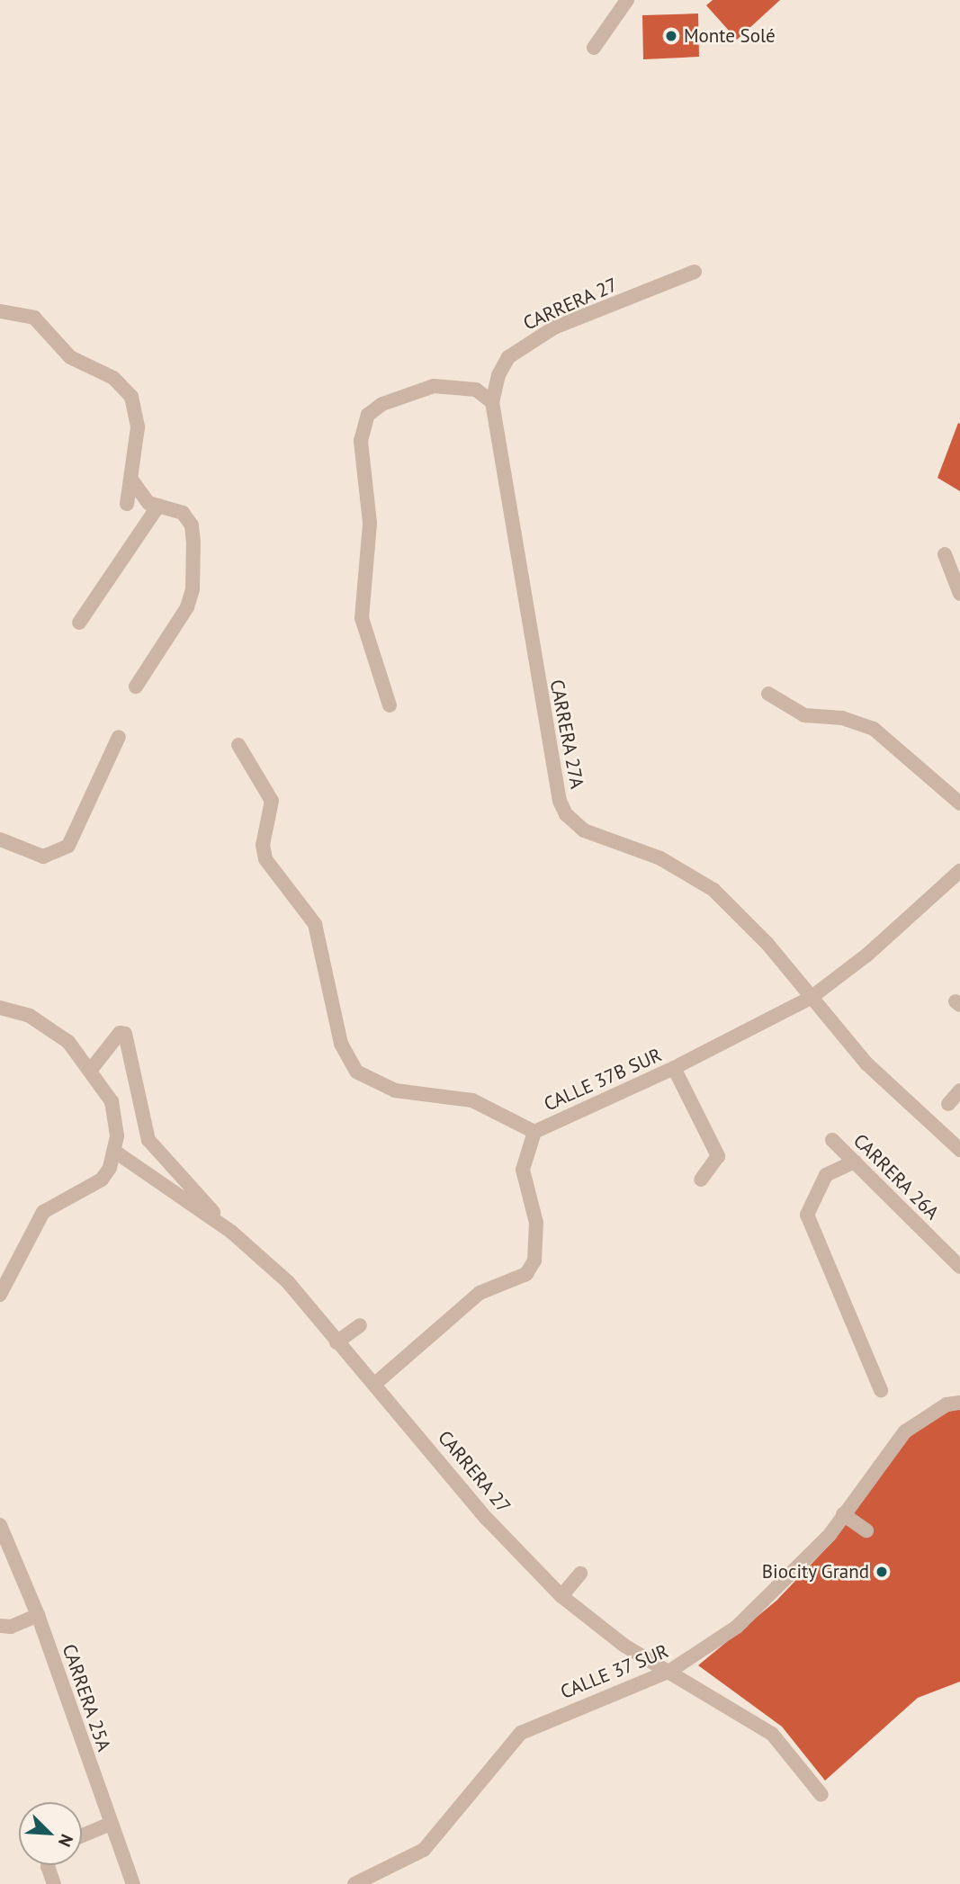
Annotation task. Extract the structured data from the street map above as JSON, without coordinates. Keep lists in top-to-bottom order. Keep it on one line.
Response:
{"streets":{"street":["CARRERA 27","CARRERA 27A","CALLE 37B SUR","CARRERA 26A","CALLE 37 SUR","CARRERA 25A"]},"crossings":[["CARRERA 27","CARRERA 27A"],["CARRERA 27","CALLE 37B SUR"],["CARRERA 27","CALLE 37 SUR"],["CARRERA 27A","CALLE 37B SUR"]],"places":["Monte Solé","Biocity Grand"],"north":"bottom right"}
